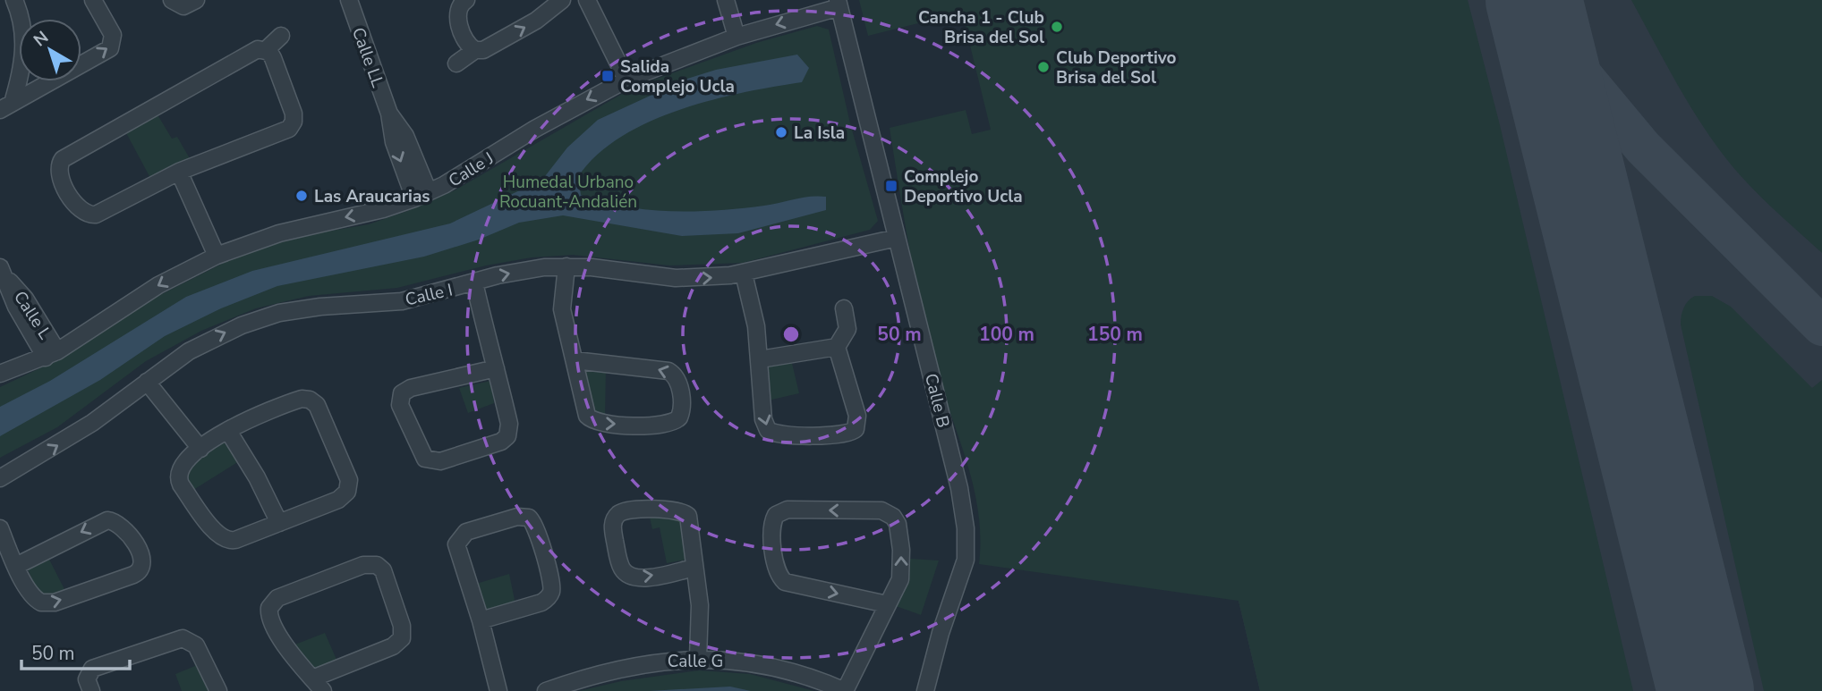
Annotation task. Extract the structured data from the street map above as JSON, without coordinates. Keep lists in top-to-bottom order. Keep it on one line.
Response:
{"streets":{"street":["Calle LL","Calle J","Calle I","Calle L","Calle B","Calle G"]},"crossings":[["Calle LL","Calle J"],["Calle J","Calle L"],["Calle J","Calle B"],["Calle I","Calle B"]],"one_way":["Calle J","Calle I"],"parks":["Humedal Urbano Rocuant-Andalién"],"places":{"other":["Cancha 1 - Club Brisa del Sol","Club Deportivo Brisa del Sol","La Isla","Las Araucarias"],"transit":["Salida Complejo Ucla","Complejo Deportivo Ucla"]},"scale_bar":"50 m","north":"top left","rings":["50 m","100 m","150 m"]}
